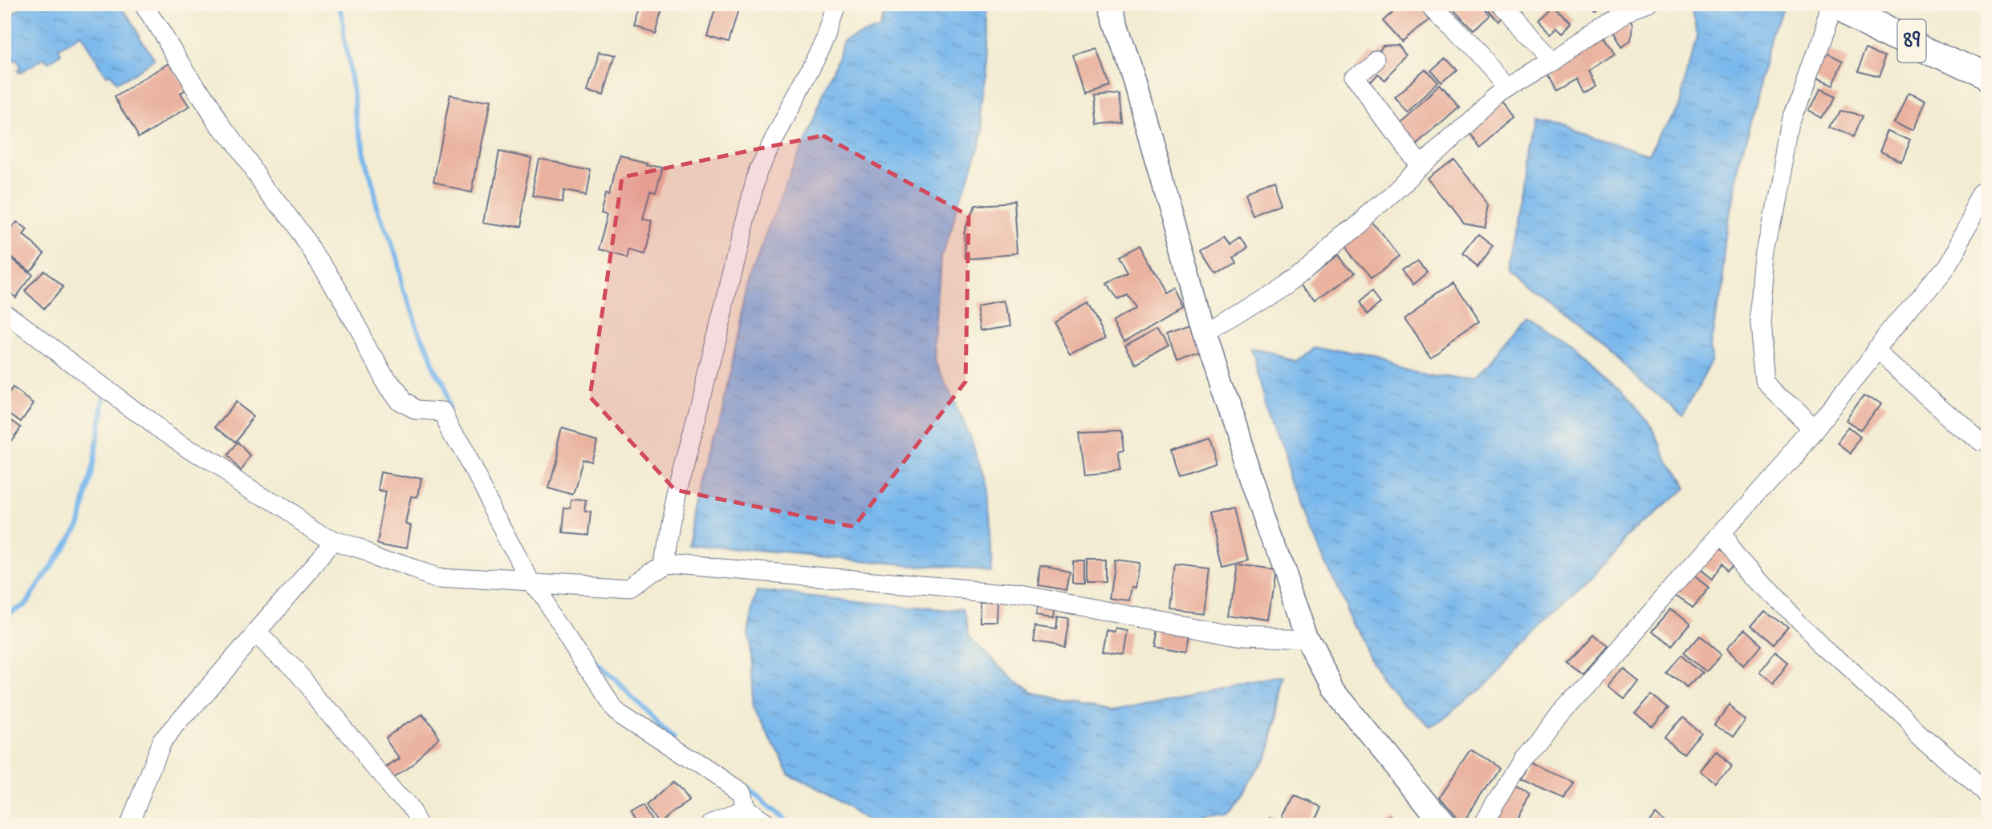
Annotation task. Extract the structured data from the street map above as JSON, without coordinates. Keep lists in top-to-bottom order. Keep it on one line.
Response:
{"streets":{"main road":["89"]}}
